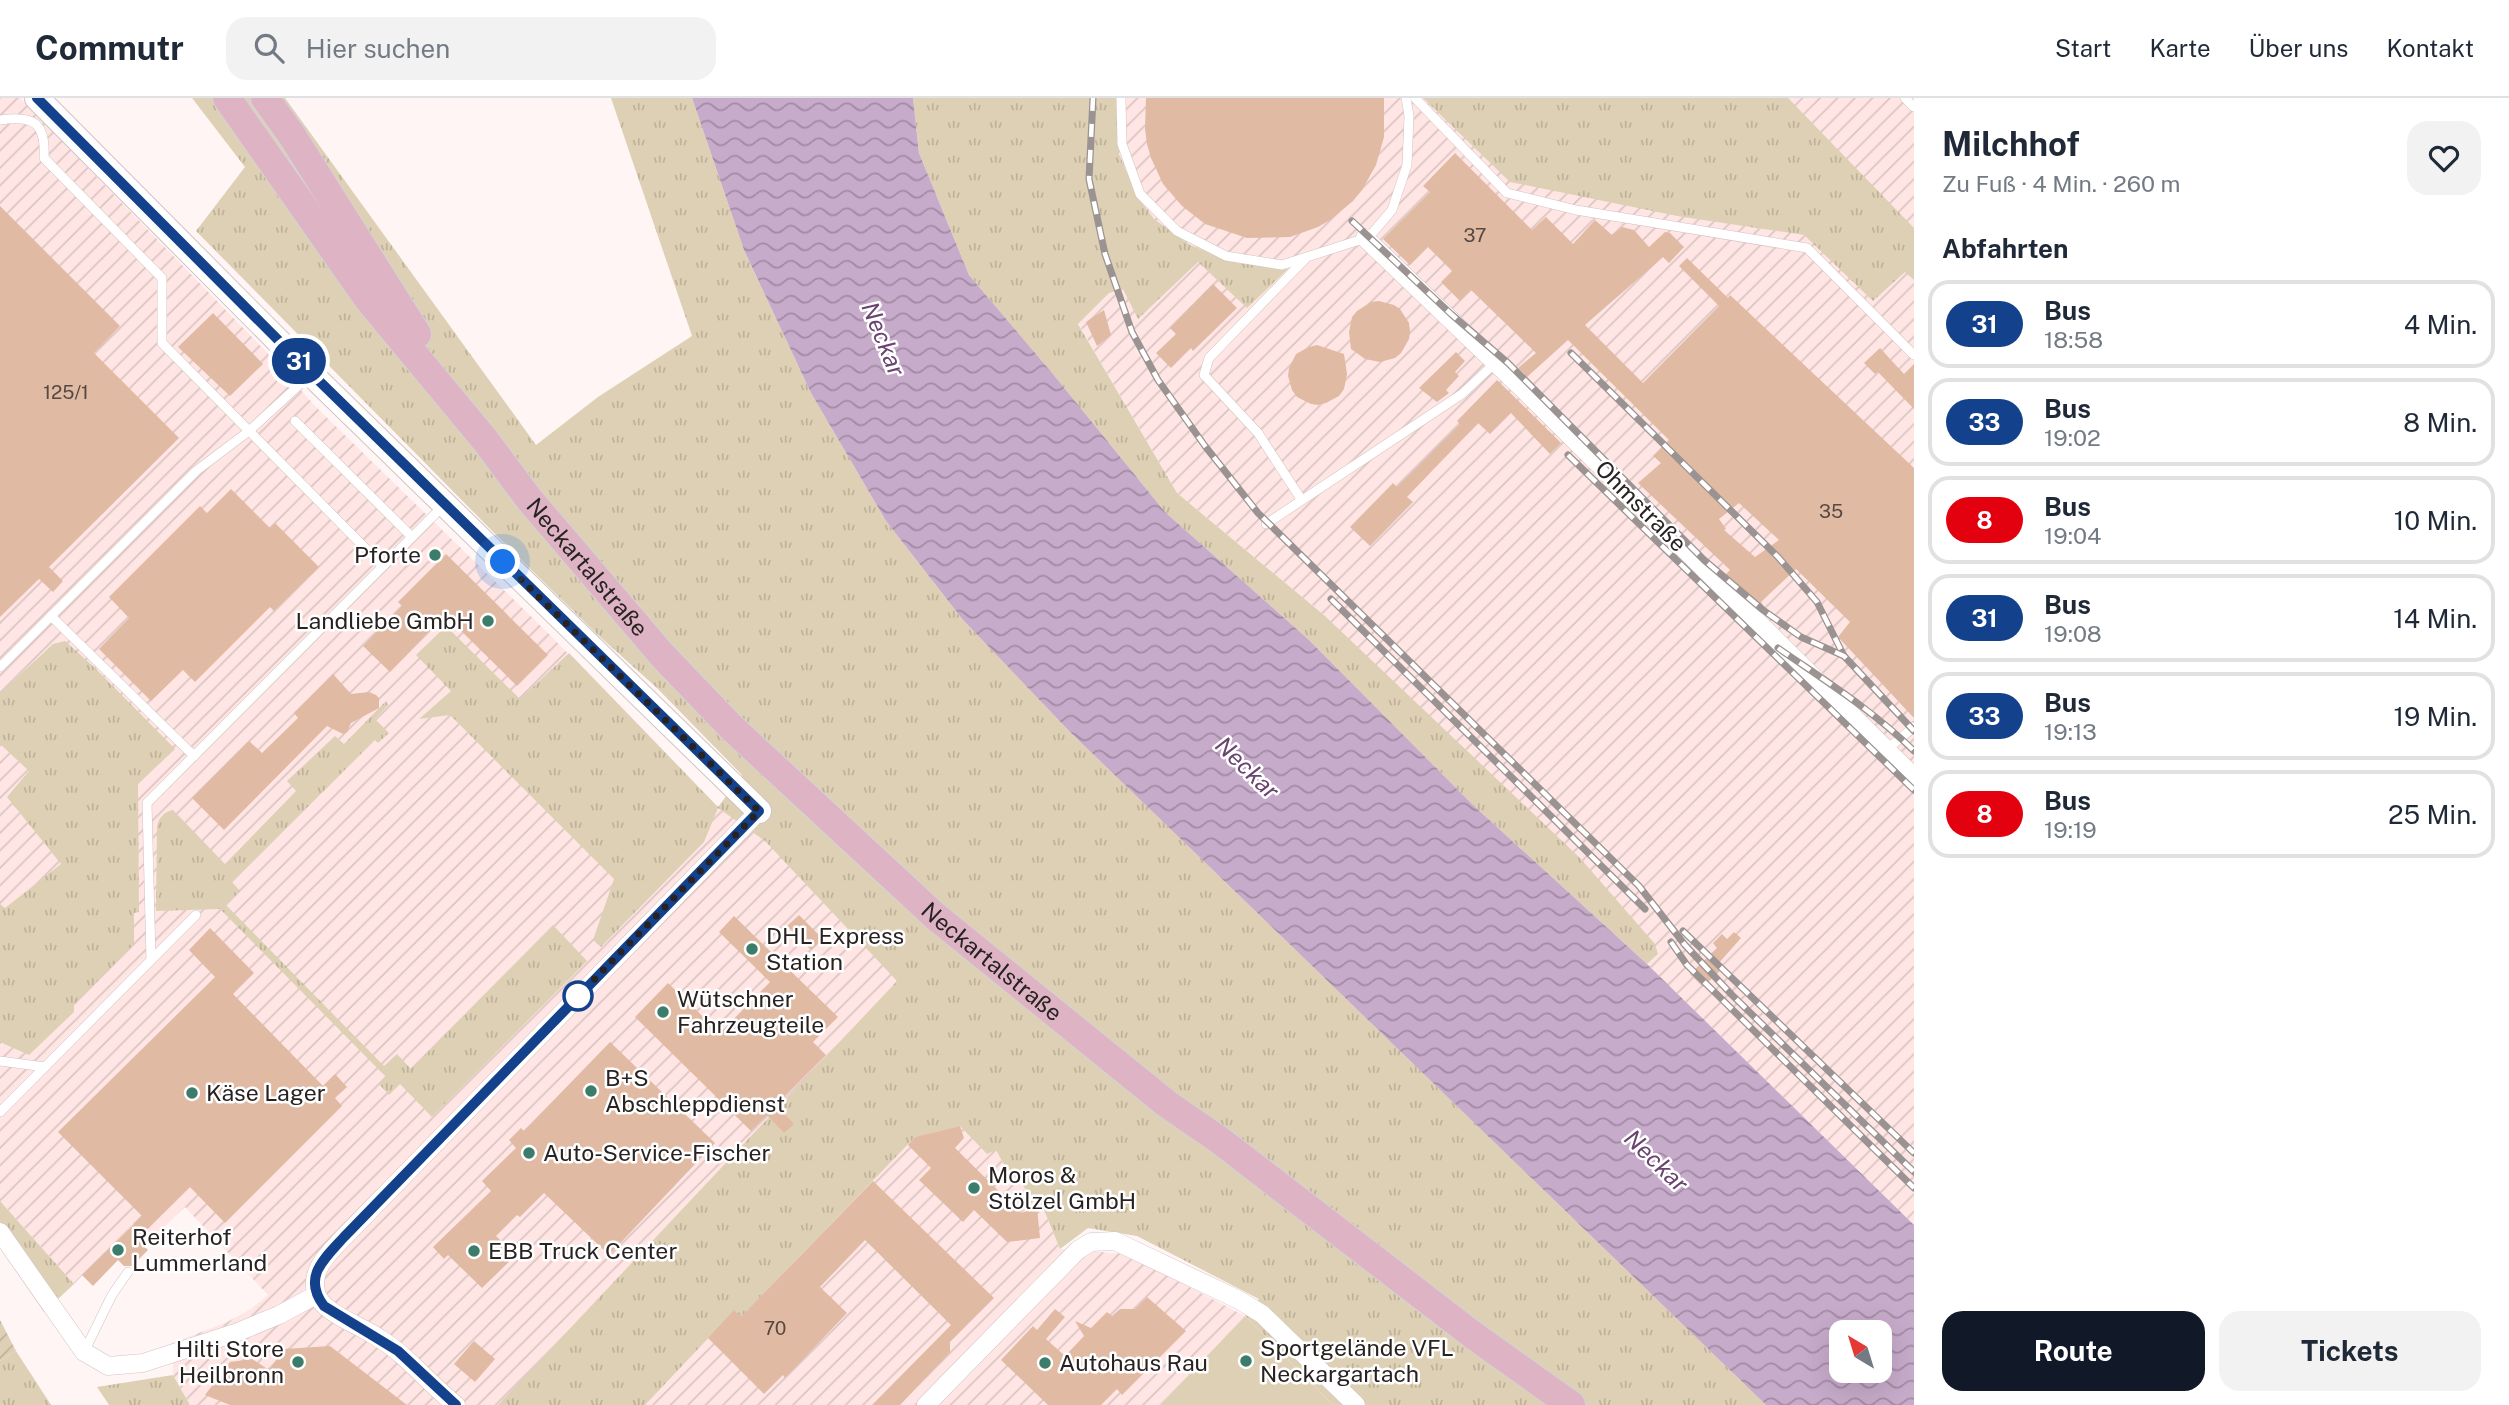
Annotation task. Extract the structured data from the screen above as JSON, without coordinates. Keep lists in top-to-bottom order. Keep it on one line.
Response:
{"streets":{"main road":["Neckartalstraße"],"street":["Ohmstraße"]},"water":["Neckar"],"places":["Pforte","Landliebe GmbH","DHL Express Station","Wütschner Fahrzeugteile","B+S Abschleppdienst","Käse Lager","Auto-Service-Fischer","Moros & Stölzel GmbH","Reiterhof Lummerland","EBB Truck Center","Sportgelände VFL Neckargartach","Hilti Store Heilbronn","Autohaus Rau"],"lines":["bus line 31"],"house_numbers":["37","125/1","35","70"],"north":"top left","page":{"header":"Commutr","search":"Hier suchen","nav":["Start","Karte","Über uns","Kontakt"],"on_map":"31","heading":[["Milchhof","Zu Fuß · 4 Min. · 260 m"],"Abfahrten"],"list":[{"mark":"31","name":"Bus","note":"18:58","value":"4 Min."},{"mark":"33","name":"Bus","note":"19:02","value":"8 Min."},{"mark":"8","name":"Bus","note":"19:04","value":"10 Min."},{"mark":"31","name":"Bus","note":"19:08","value":"14 Min."},{"mark":"33","name":"Bus","note":"19:13","value":"19 Min."},{"mark":"8","name":"Bus","note":"19:19","value":"25 Min."}],"buttons":["Route","Tickets"]}}
